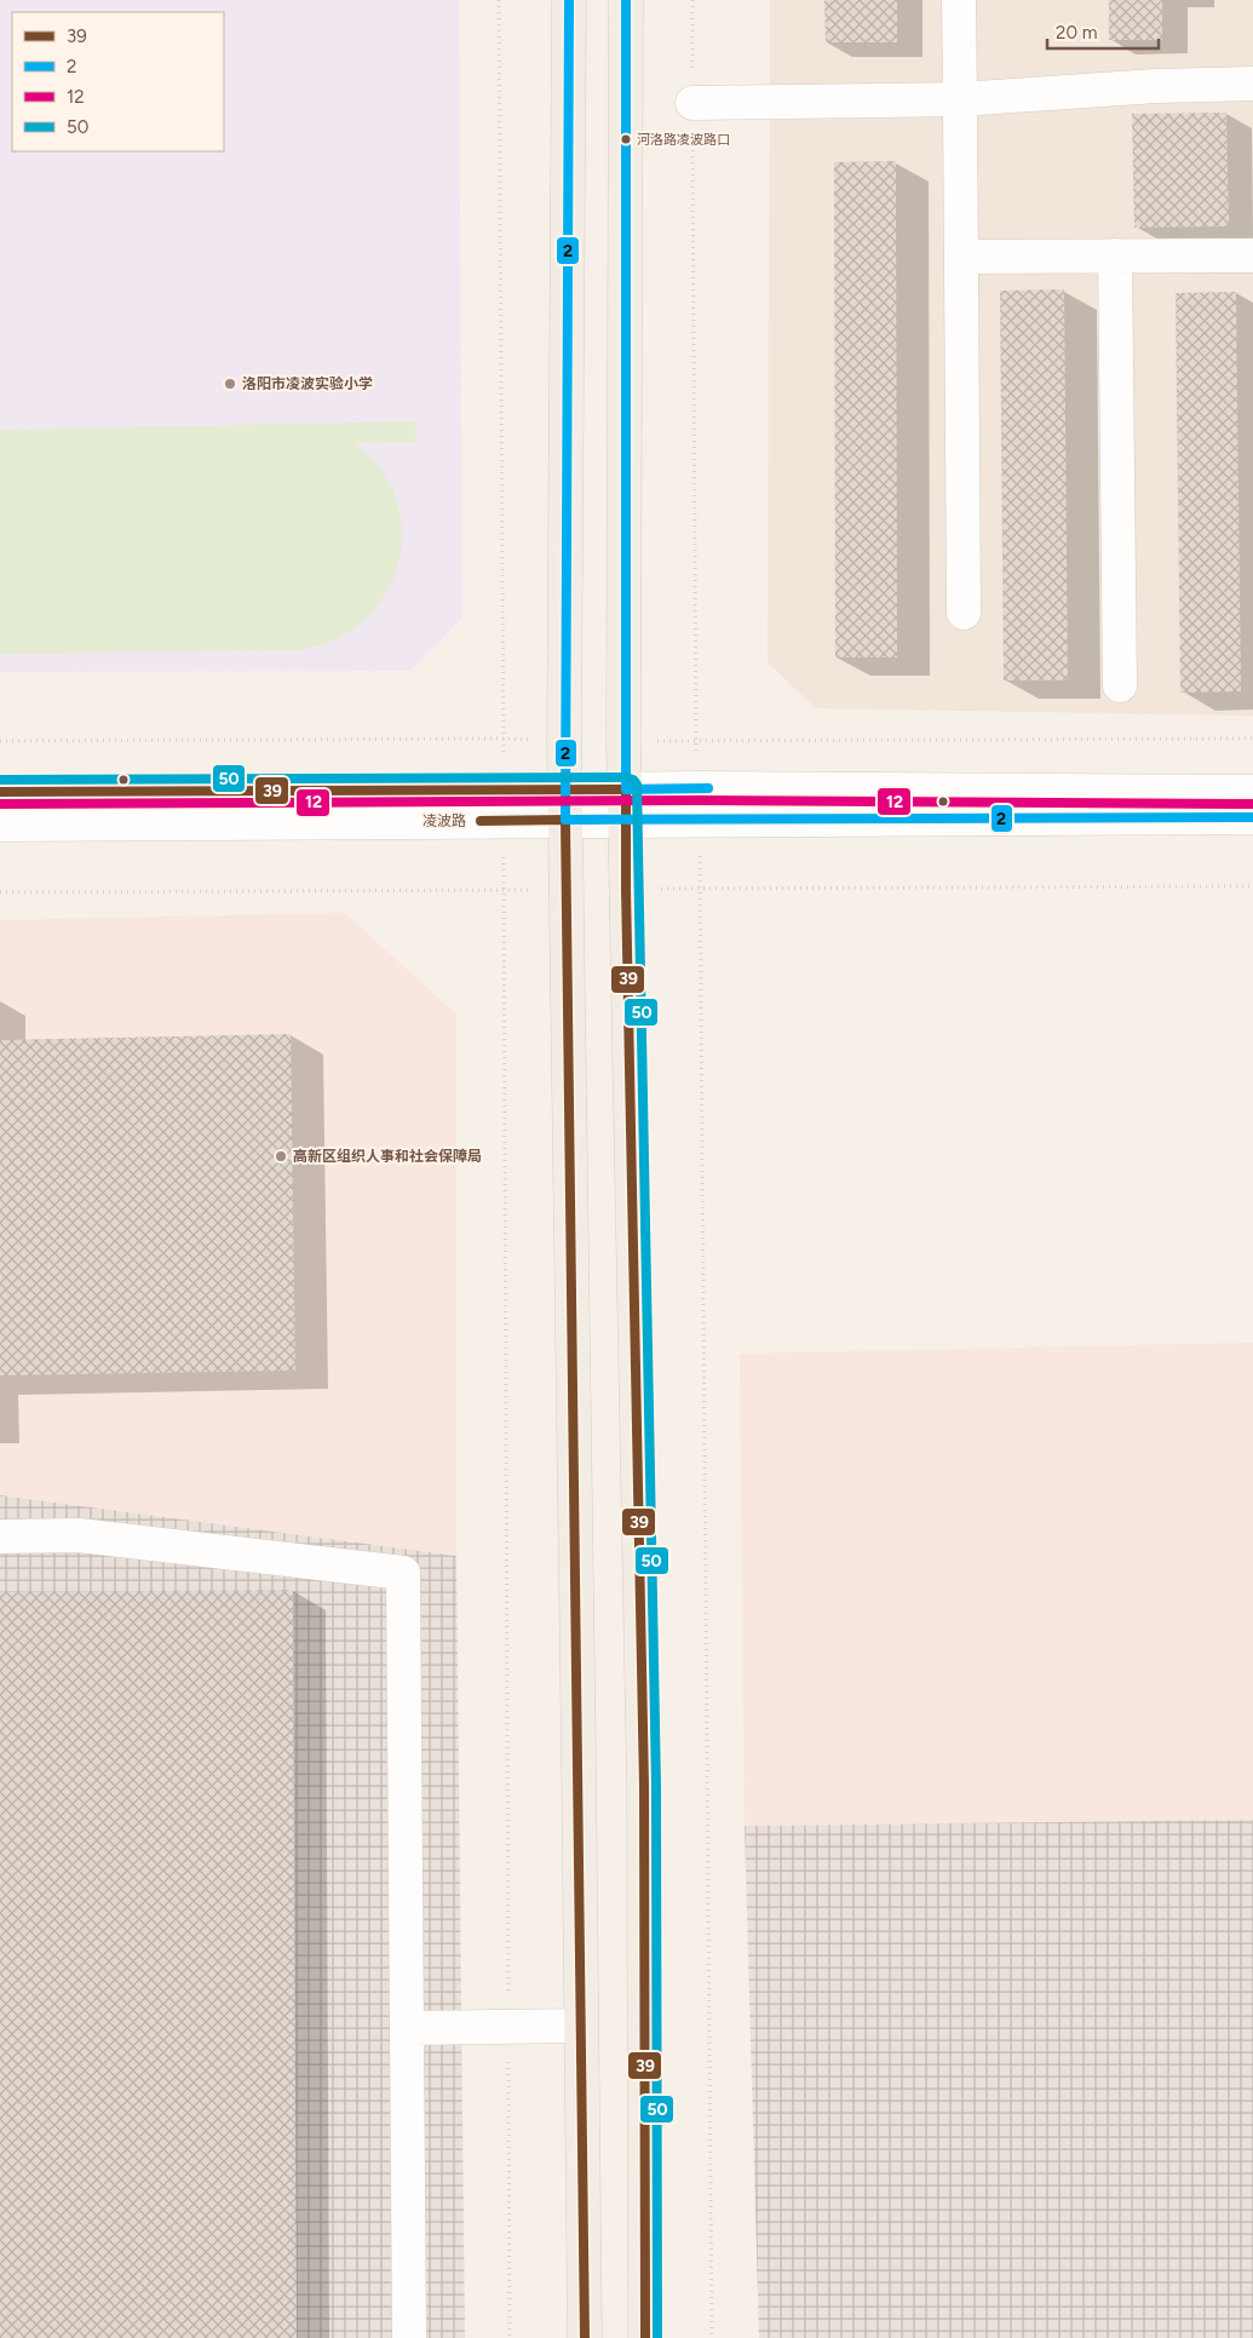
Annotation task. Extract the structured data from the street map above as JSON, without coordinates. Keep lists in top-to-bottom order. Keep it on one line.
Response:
{"streets":{"street":["凌波路"]},"places":["河洛路凌波路口","洛阳市凌波实验小学","高新区组织人事和社会保障局"],"lines":["transit line 2","transit line 50","transit line 39","transit line 12"],"legend":["39","2","12","50"],"scale_bar":"20 m"}
